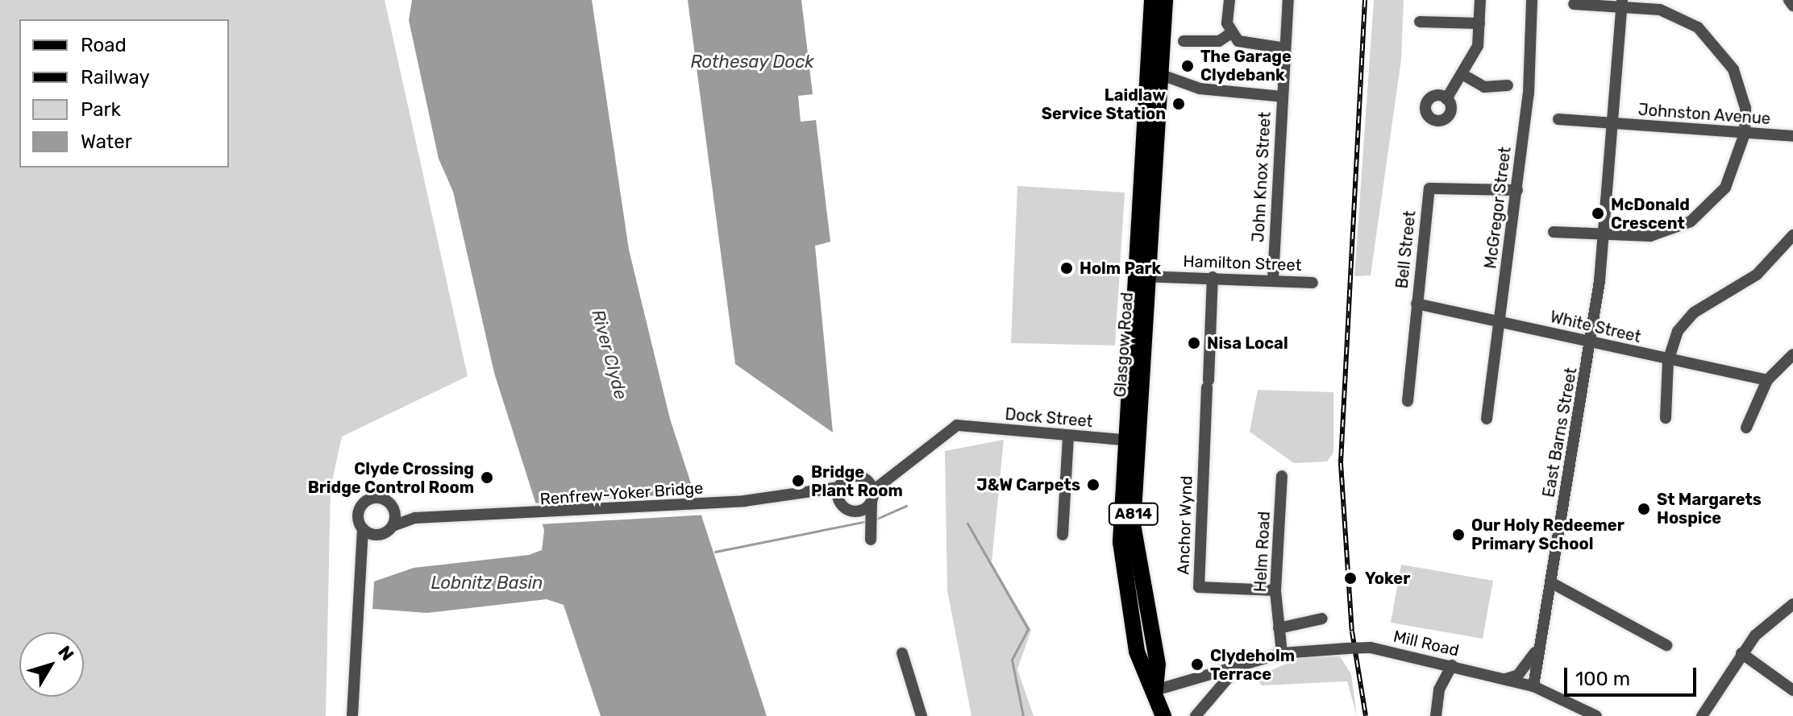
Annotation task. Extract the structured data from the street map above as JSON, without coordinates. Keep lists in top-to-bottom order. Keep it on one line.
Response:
{"streets":{"main road":["Glasgow Road","A814"],"street":["Johnston Avenue","John Knox Street","McGregor Street","Bell Street","Hamilton Street","White Street","Dock Street","East Barns Street","Renfrew-Yoker Bridge","Anchor Wynd","Helm Road","Mill Road"]},"crossings":[["Johnston Avenue","East Barns Street"],["John Knox Street","Hamilton Street"],["McGregor Street","Bell Street"],["McGregor Street","White Street"],["Bell Street","White Street"],["Hamilton Street","Glasgow Road"],["Hamilton Street","Anchor Wynd"],["White Street","East Barns Street"],["Glasgow Road","Dock Street"],["Glasgow Road","A814"],["Glasgow Road","Mill Road"],["East Barns Street","Mill Road"],["A814","Mill Road"],["Anchor Wynd","Helm Road"],["Helm Road","Mill Road"]],"water":["Rothesay Dock","River Clyde","Lobnitz Basin"],"places":["The Garage Clydebank","Laidlaw Service Station","McDonald Crescent","Holm Park","Nisa Local","Clyde Crossing Bridge Control Room","Bridge Plant Room","J&W Carpets","St Margarets Hospice","Our Holy Redeemer Primary School","Yoker","Clydeholm Terrace"],"legend":["Road","Railway","Park","Water"],"scale_bar":"100 m","north":"top right"}
